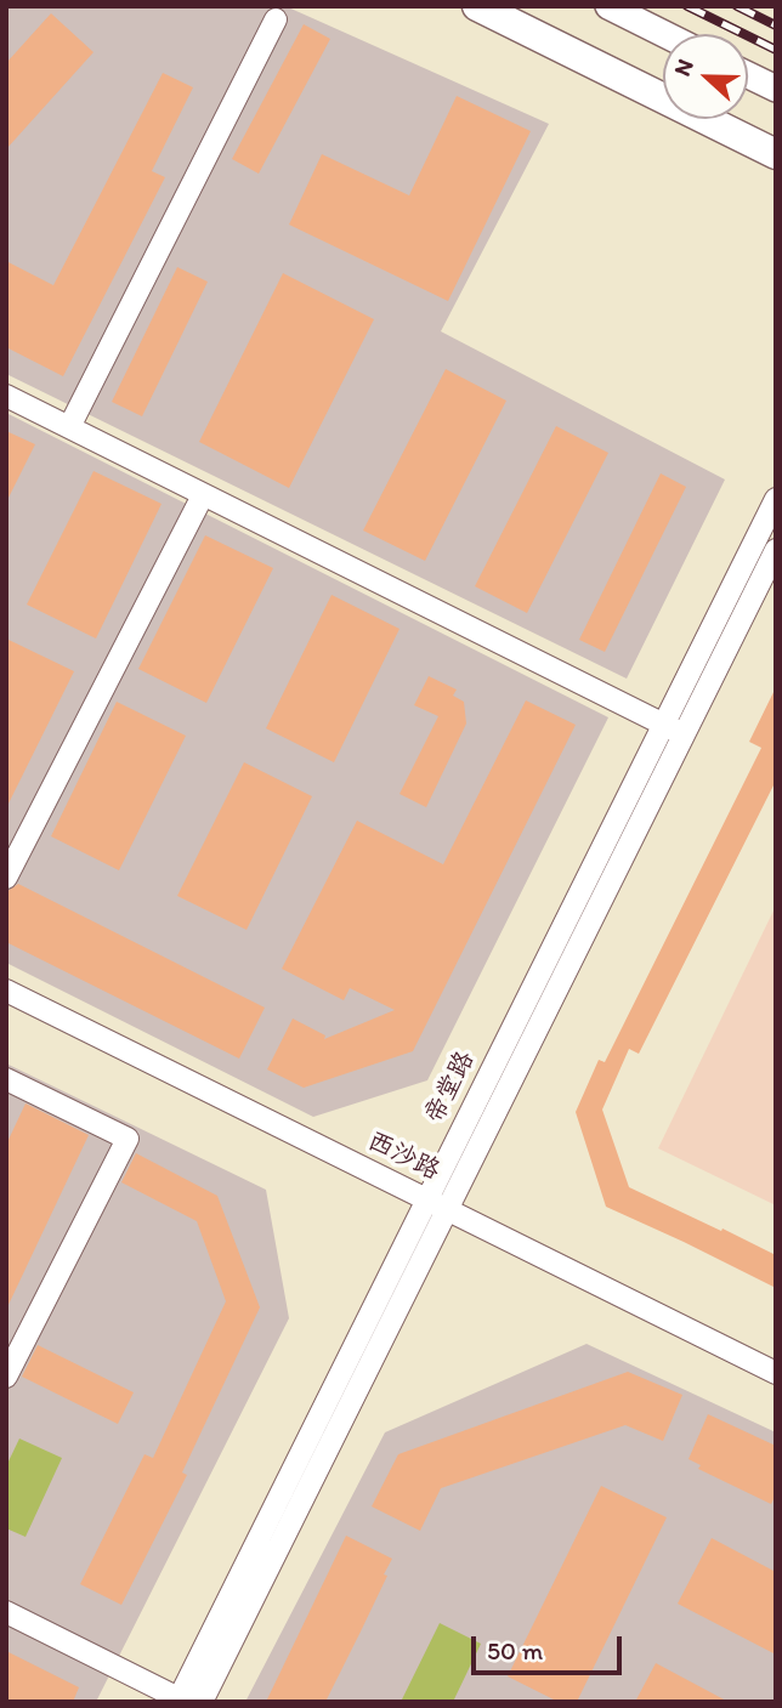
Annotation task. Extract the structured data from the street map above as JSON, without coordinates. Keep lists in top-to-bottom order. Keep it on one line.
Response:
{"streets":{"street":["帝堂路","西沙路"]},"crossings":[["帝堂路","西沙路"]],"scale_bar":"50 m","north":"left"}
